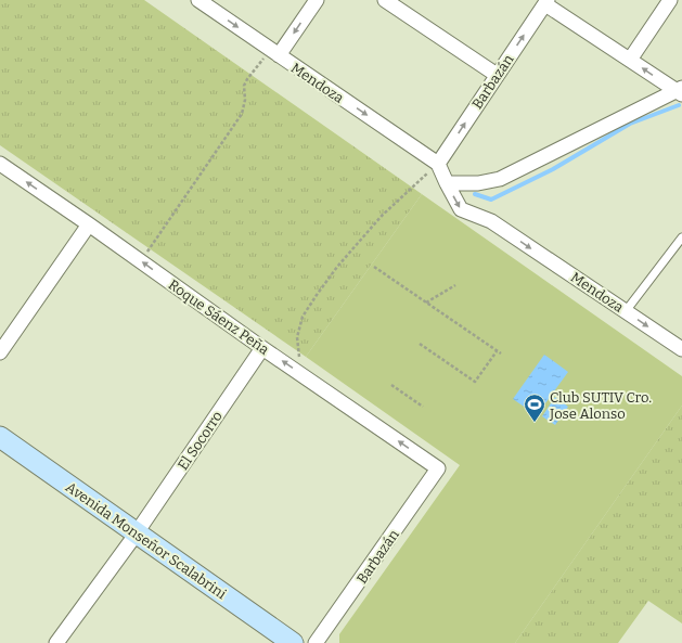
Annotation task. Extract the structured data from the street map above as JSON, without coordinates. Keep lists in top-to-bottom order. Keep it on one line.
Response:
{"streets":{"main road":["Avenida Monseñor Scalabrini"],"street":["Barbazán","Mendoza","Roque Sáenz Peña","El Socorro"]},"crossings":[["Barbazán","Mendoza"],["Barbazán","Roque Sáenz Peña"],["Roque Sáenz Peña","El Socorro"],["El Socorro","Avenida Monseñor Scalabrini"]],"one_way":["Barbazán","Mendoza","Roque Sáenz Peña"],"places":{"sports":["Club SUTIV Cro. Jose Alonso"]}}
